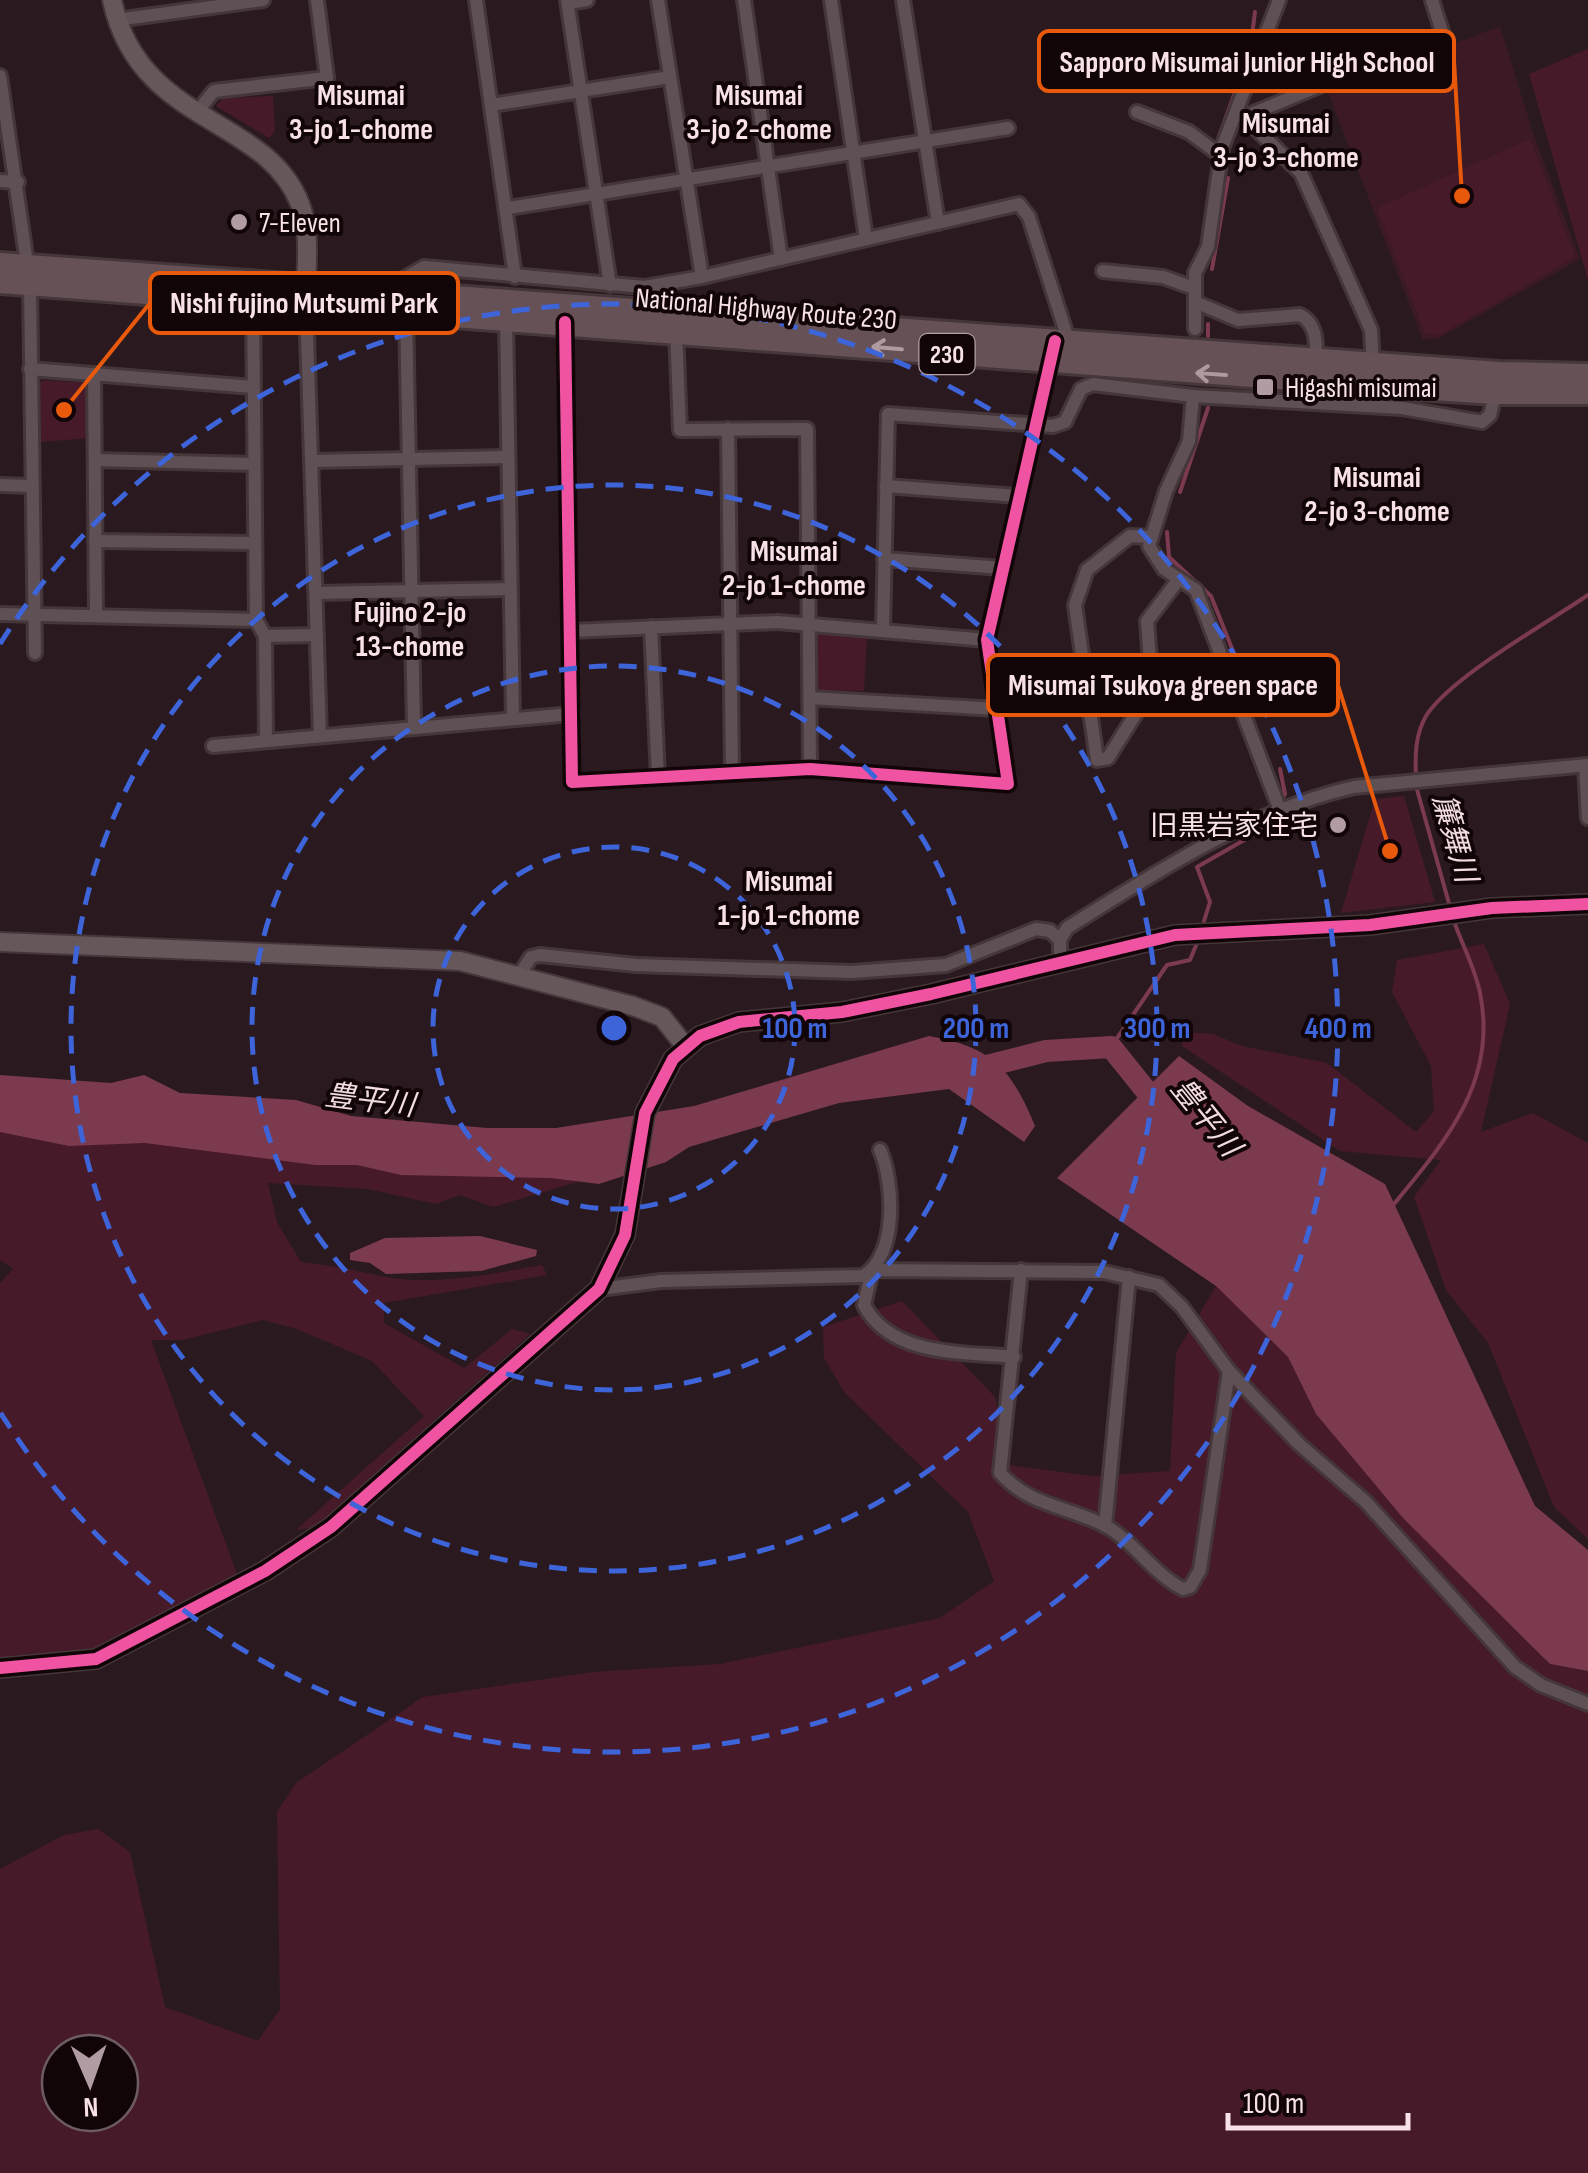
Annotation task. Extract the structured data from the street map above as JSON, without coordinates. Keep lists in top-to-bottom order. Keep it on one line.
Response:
{"streets":{"highway":["National Highway Route 230","230"]},"districts":["Misumai 3-jo 1-chome","Misumai 3-jo 2-chome","Misumai 3-jo 3-chome","Misumai 2-jo 3-chome","Misumai 2-jo 1-chome","Fujino 2-jo 13-chome","Misumai 1-jo 1-chome"],"water":["簾舞川","豊平川"],"places":{"other":["Sapporo Misumai Junior High School","7-Eleven","Nishi fujino Mutsumi Park","旧黒岩家住宅","Misumai Tsukoya green space"],"transit":["Higashi misumai"]},"scale_bar":"100 m","north":"bottom","rings":["100 m","200 m","300 m","400 m"]}
